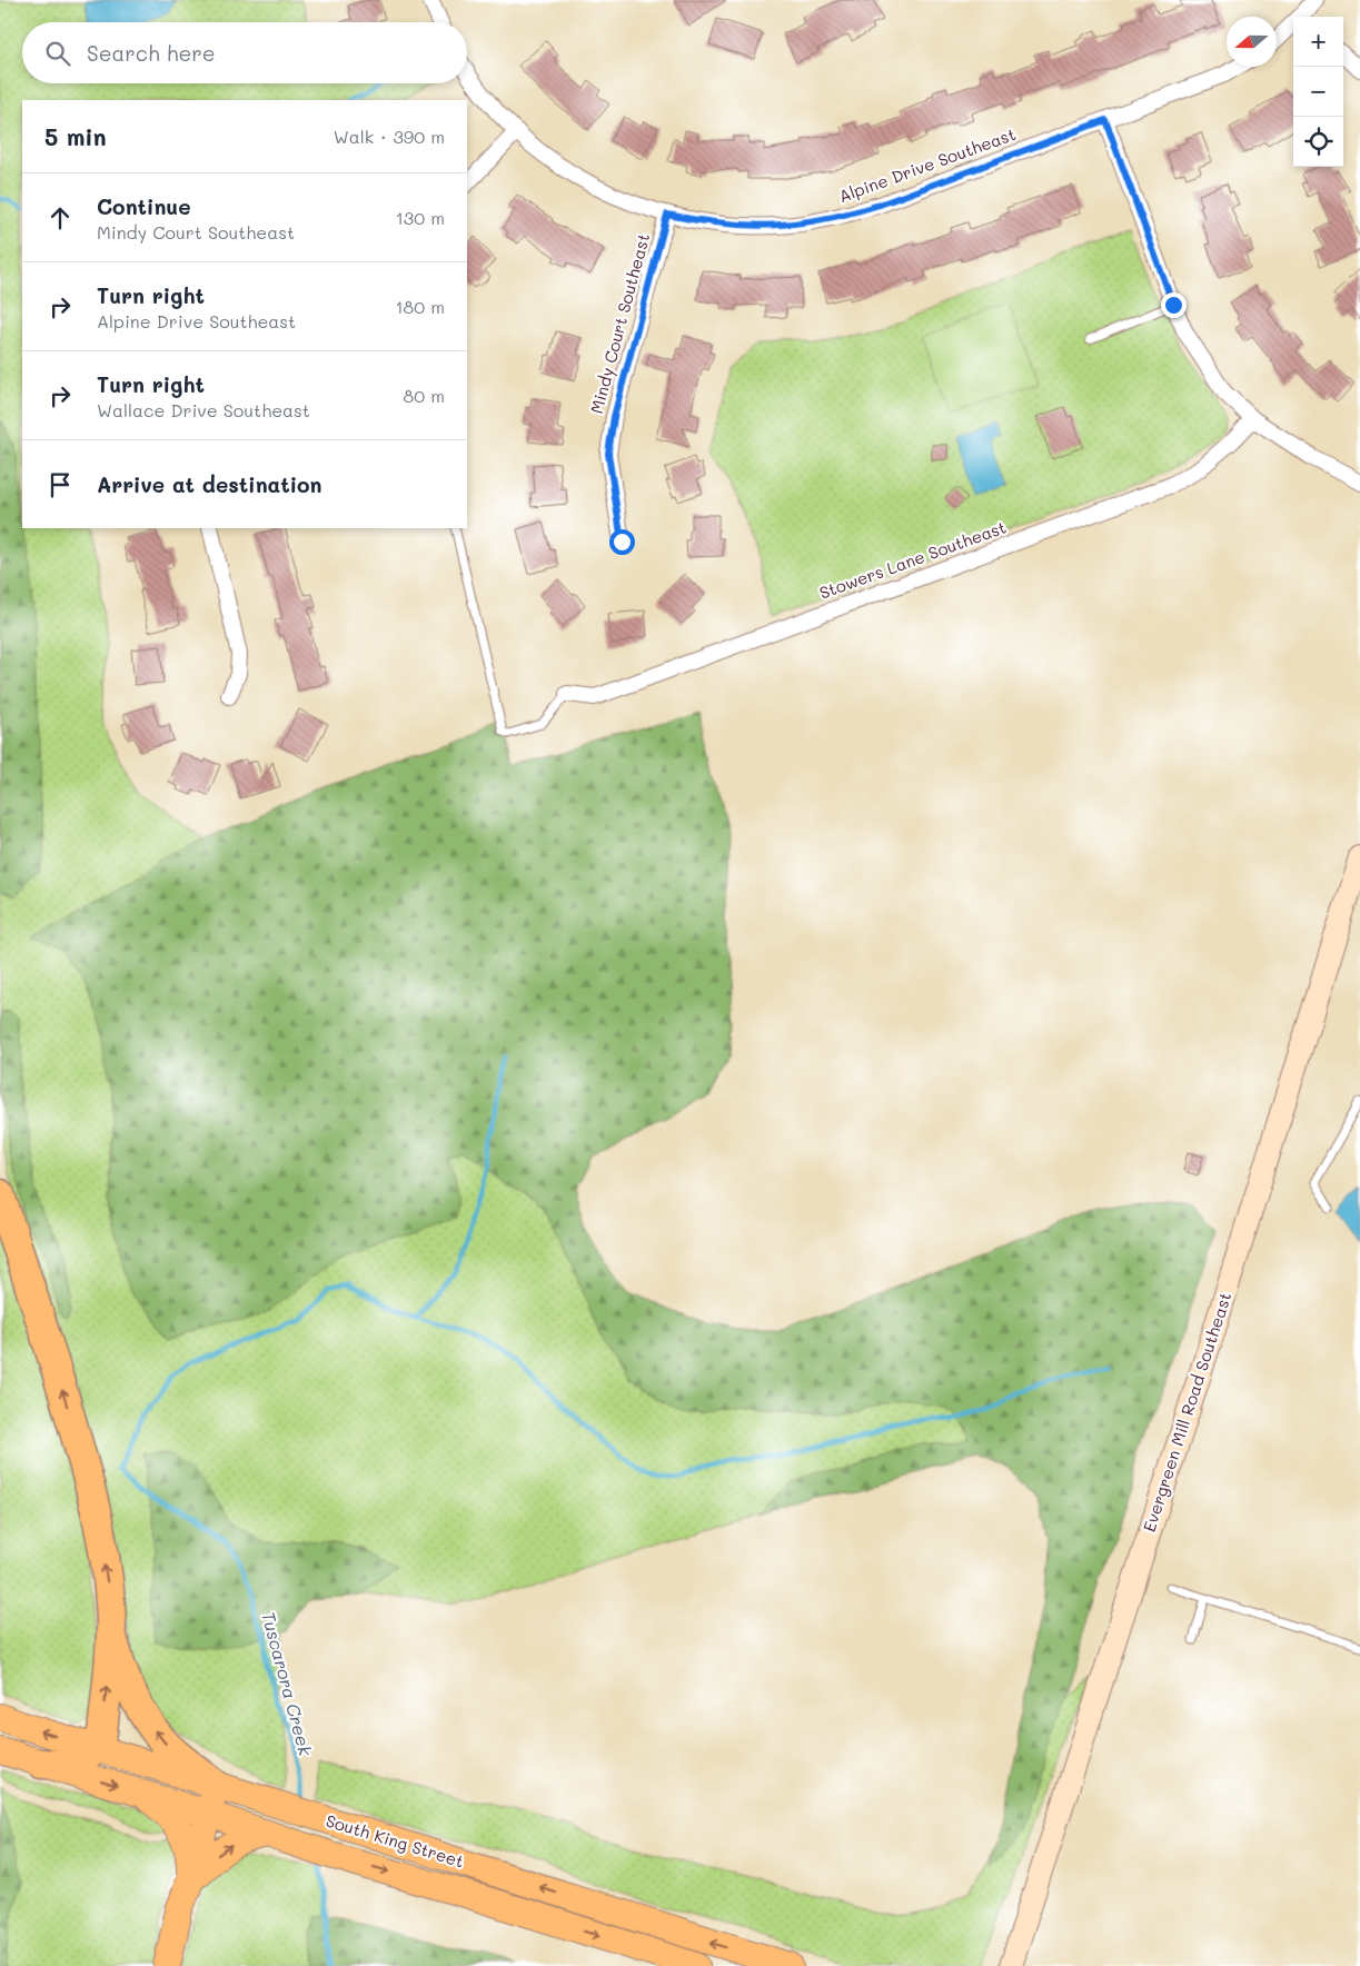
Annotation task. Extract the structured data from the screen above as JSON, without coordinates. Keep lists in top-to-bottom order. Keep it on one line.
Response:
{"streets":{"highway":["South King Street"],"main road":["Evergreen Mill Road Southeast"],"street":["Alpine Drive Southeast","Mindy Court Southeast","Stowers Lane Southeast"]},"crossings":[["Alpine Drive Southeast","Mindy Court Southeast"]],"water":["Tuscarora Creek"],"north":"left","page":{"map_buttons":["+","−"],"search":"Search here","heading":["5 min","Walk · 390 m"],"list":[["Continue","Mindy Court Southeast","130 m"],["Turn right","Alpine Drive Southeast","180 m"],["Turn right","Wallace Drive Southeast","80 m"],"Arrive at destination"]}}
